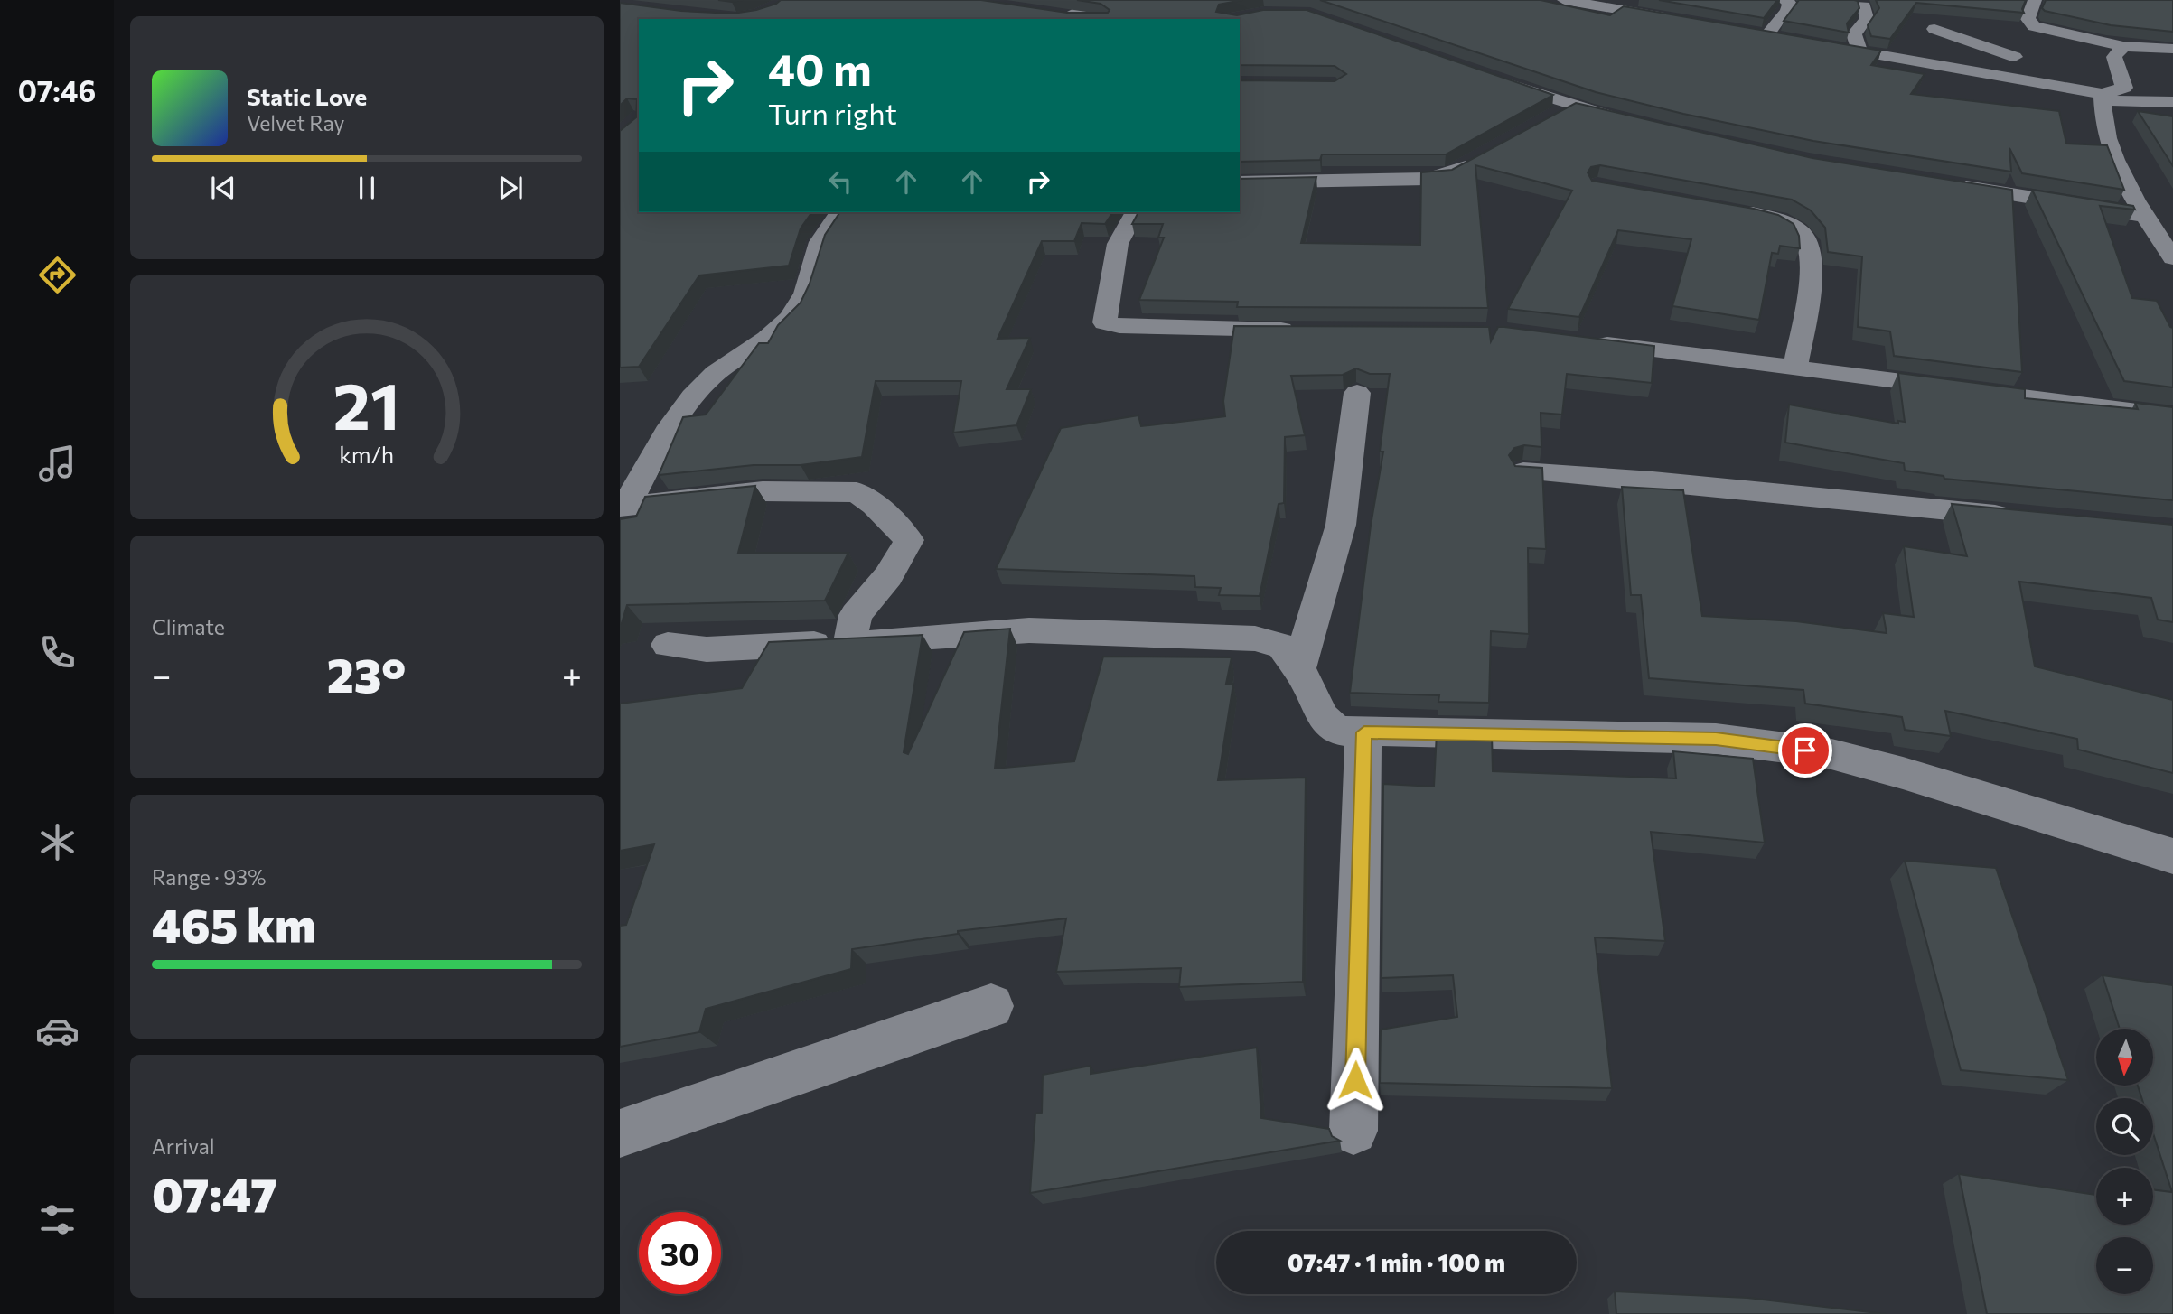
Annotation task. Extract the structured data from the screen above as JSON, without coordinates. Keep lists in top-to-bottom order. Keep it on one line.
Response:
{"north":"bottom","page":{"tabs":"07:46","turn":["40 m","Turn right"],"song":["Static Love","Velvet Ray"],"tile":["Climate",["Range · 93%","465 km"],["Arrival","07:47"]],"heat":["−","23°","+"],"map_buttons":["+","−"],"limit":"30","trip":"07:47 · 1 min · 100 m","gauge":["21","km/h"]}}
